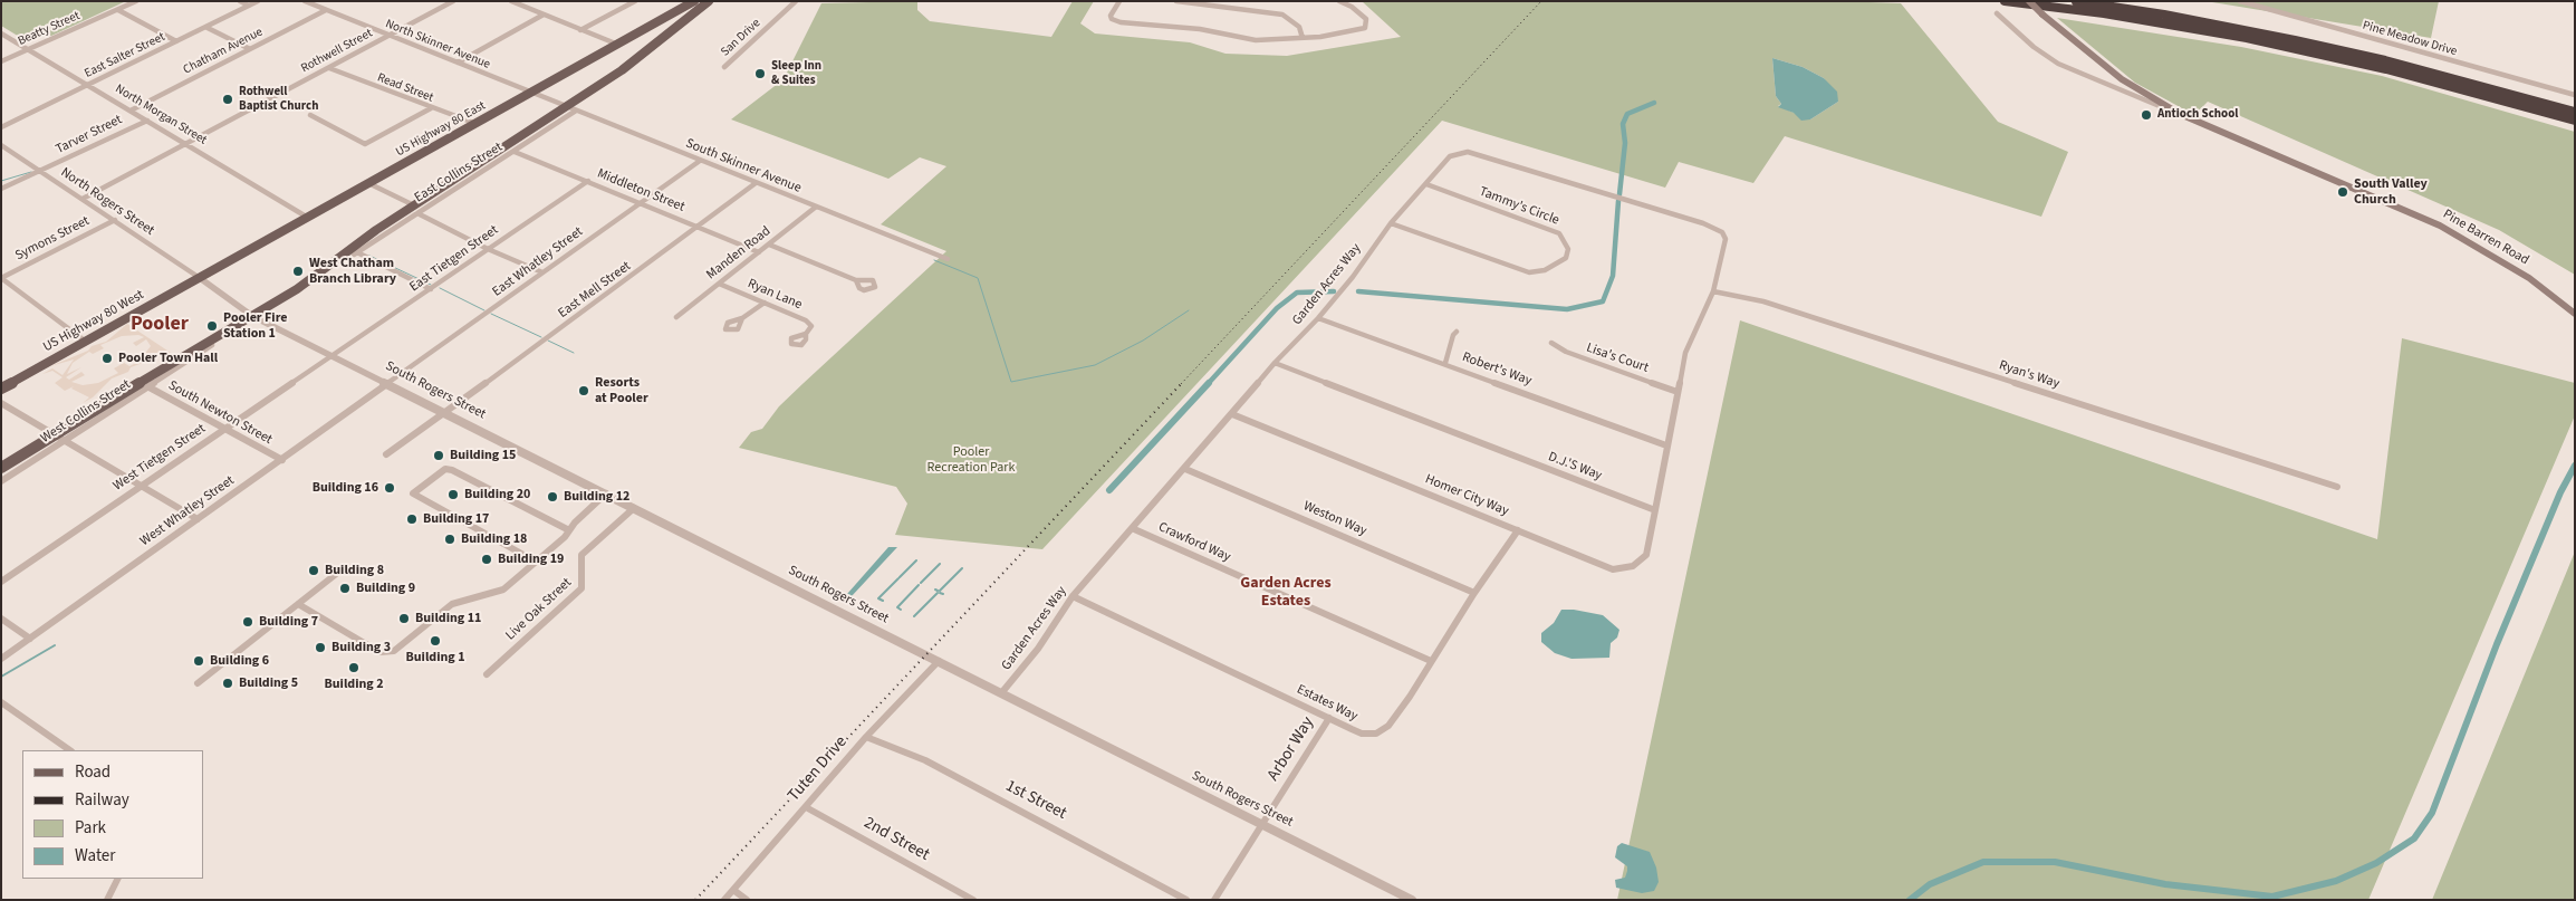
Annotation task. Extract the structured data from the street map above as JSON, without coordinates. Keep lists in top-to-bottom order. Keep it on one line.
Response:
{"streets":{"main road":["US Highway 80 East","Pine Barren Road","US Highway 80 West"],"street":["Beatty Street","San Drive","Pine Meadow Drive","North Skinner Avenue","Chatham Avenue","Rothwell Street","East Salter Street","Read Street","North Morgan Street","Tarver Street","South Skinner Avenue","East Collins Street","Middleton Street","North Rogers Street","Tammy's Circle","Symons Street","Manden Road","East Tietgen Street","East Whatley Street","Garden Acres Way","East Mell Street","Ryan Lane","Lisa's Court","Robert's Way","Ryan's Way","South Rogers Street","West Collins Street","South Newton Street","West Tietgen Street","D.J.'S Way","Homer City Way","West Whatley Street","Weston Way","Crawford Way","Live Oak Street","Estates Way","Arbor Way","Tuten Drive","1st Street","2nd Street"]},"crossings":[["Beatty Street","North Morgan Street"],["North Skinner Avenue","Chatham Avenue"],["North Skinner Avenue","Rothwell Street"],["North Skinner Avenue","US Highway 80 East"],["North Skinner Avenue","South Skinner Avenue"],["Chatham Avenue","North Morgan Street"],["Rothwell Street","Read Street"],["Rothwell Street","North Morgan Street"],["Rothwell Street","North Rogers Street"],["East Salter Street","North Morgan Street"],["Read Street","US Highway 80 East"],["North Morgan Street","US Highway 80 East"],["North Morgan Street","Tarver Street"],["US Highway 80 East","South Skinner Avenue"],["US Highway 80 East","North Rogers Street"],["US Highway 80 East","US Highway 80 West"],["US Highway 80 East","South Rogers Street"],["Tarver Street","North Rogers Street"],["South Skinner Avenue","East Collins Street"],["South Skinner Avenue","Manden Road"],["South Skinner Avenue","East Whatley Street"],["South Skinner Avenue","East Mell Street"],["East Collins Street","Middleton Street"],["East Collins Street","East Tietgen Street"],["Middleton Street","Manden Road"],["Middleton Street","East Tietgen Street"],["Middleton Street","East Whatley Street"],["Middleton Street","East Mell Street"],["North Rogers Street","Symons Street"],["North Rogers Street","US Highway 80 West"],["North Rogers Street","South Rogers Street"],["Tammy's Circle","Garden Acres Way"],["Manden Road","Ryan Lane"],["East Tietgen Street","South Rogers Street"],["East Tietgen Street","West Tietgen Street"],["East Whatley Street","South Rogers Street"],["East Whatley Street","West Whatley Street"],["Garden Acres Way","Robert's Way"],["Garden Acres Way","Ryan's Way"],["Garden Acres Way","South Rogers Street"],["Garden Acres Way","D.J.'S Way"],["Garden Acres Way","Homer City Way"],["Garden Acres Way","Weston Way"],["Garden Acres Way","Crawford Way"],["Garden Acres Way","Estates Way"],["East Mell Street","South Rogers Street"],["US Highway 80 West","South Rogers Street"],["South Rogers Street","West Tietgen Street"],["South Rogers Street","West Whatley Street"],["South Rogers Street","Live Oak Street"],["South Rogers Street","Arbor Way"],["South Rogers Street","Tuten Drive"],["West Collins Street","South Newton Street"],["South Newton Street","West Tietgen Street"],["South Newton Street","West Whatley Street"],["D.J.'S Way","Homer City Way"],["Homer City Way","Estates Way"],["Weston Way","Estates Way"],["Crawford Way","Estates Way"],["Estates Way","Arbor Way"],["Tuten Drive","1st Street"],["Tuten Drive","2nd Street"]],"districts":["Pooler","Garden Acres Estates"],"parks":["Pooler Recreation Park"],"places":["Sleep Inn & Suites","Rothwell Baptist Church","Antioch School","South Valley Church","West Chatham Branch Library","Pooler Fire Station 1","Pooler Town Hall","Resorts at Pooler","Building 15","Building 16","Building 20","Building 12","Building 17","Building 18","Building 19","Building 8","Building 9","Building 11","Building 7","Building 1","Building 3","Building 6","Building 2","Building 5"],"legend":["Road","Railway","Park","Water"]}
